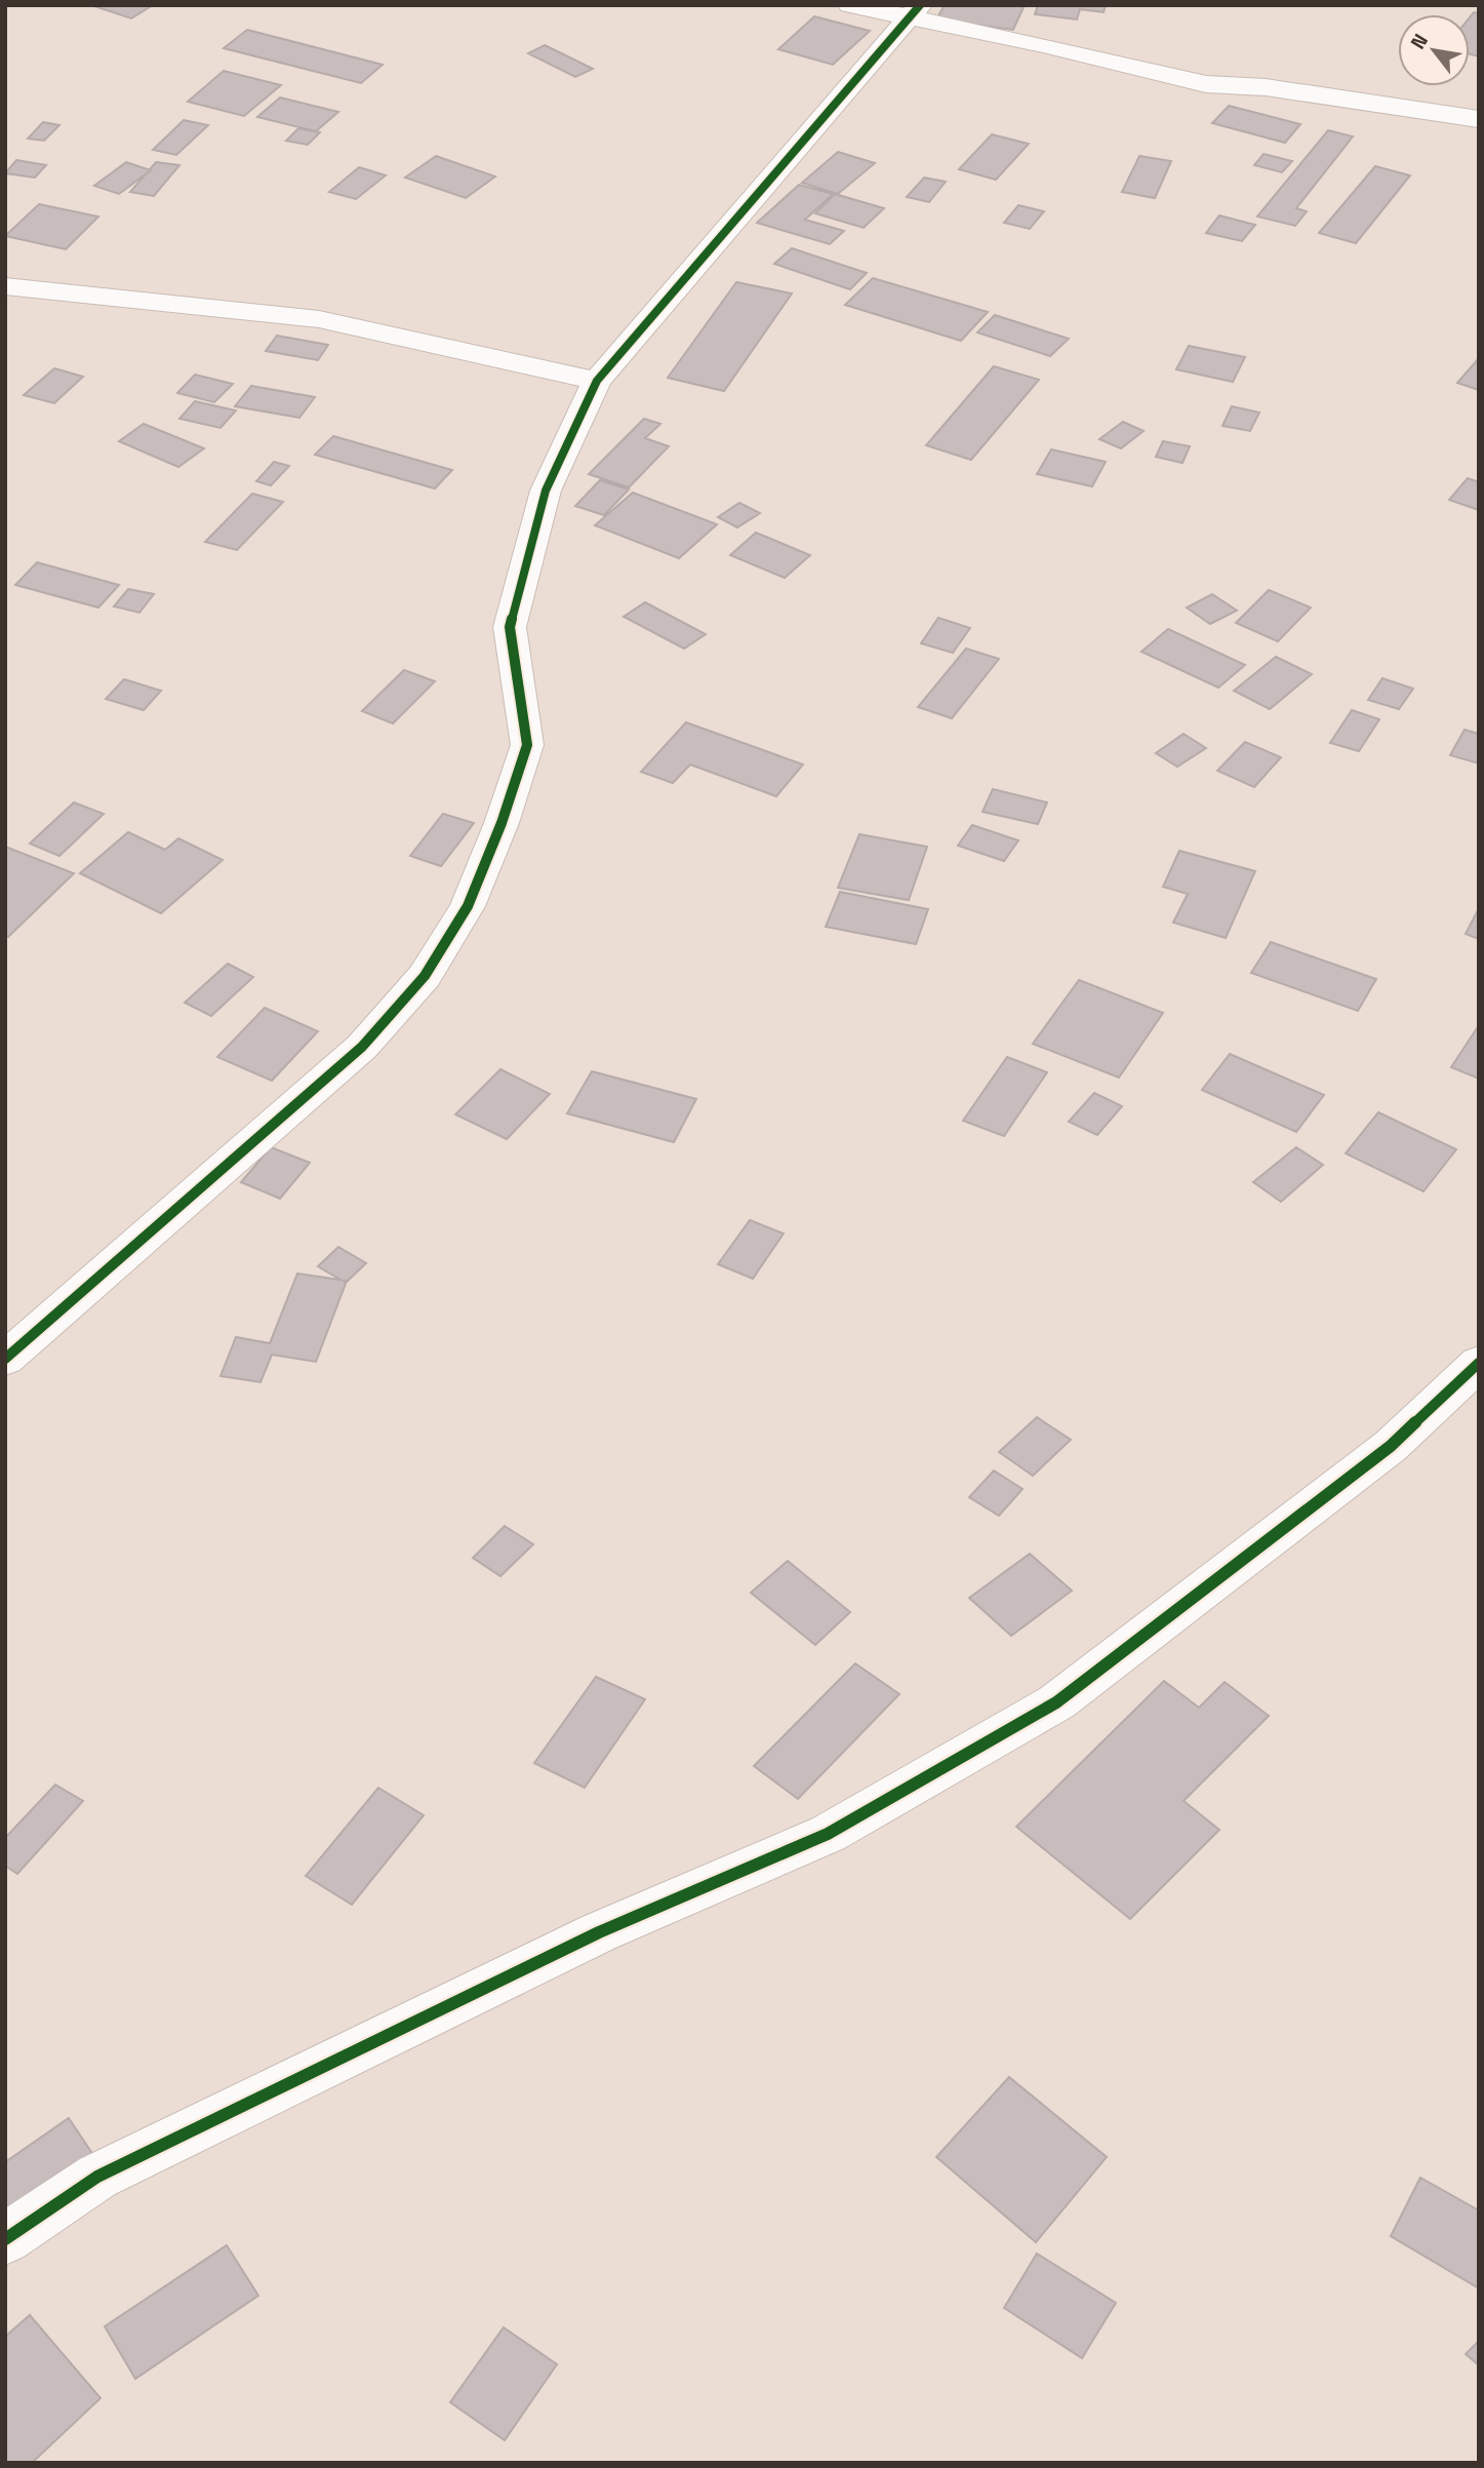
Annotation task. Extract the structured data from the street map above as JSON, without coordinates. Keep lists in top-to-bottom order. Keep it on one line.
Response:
{"north":"top left"}
